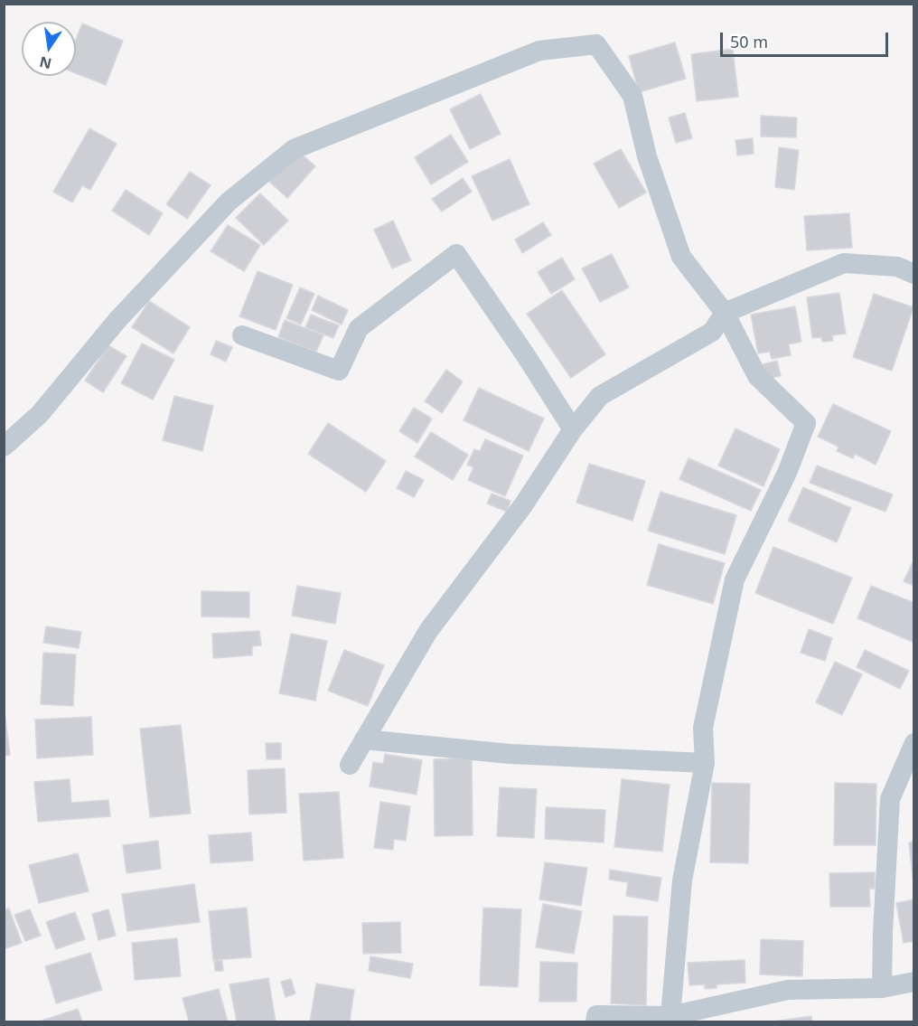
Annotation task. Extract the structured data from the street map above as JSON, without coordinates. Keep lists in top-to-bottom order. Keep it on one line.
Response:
{"scale_bar":"50 m","north":"bottom"}
